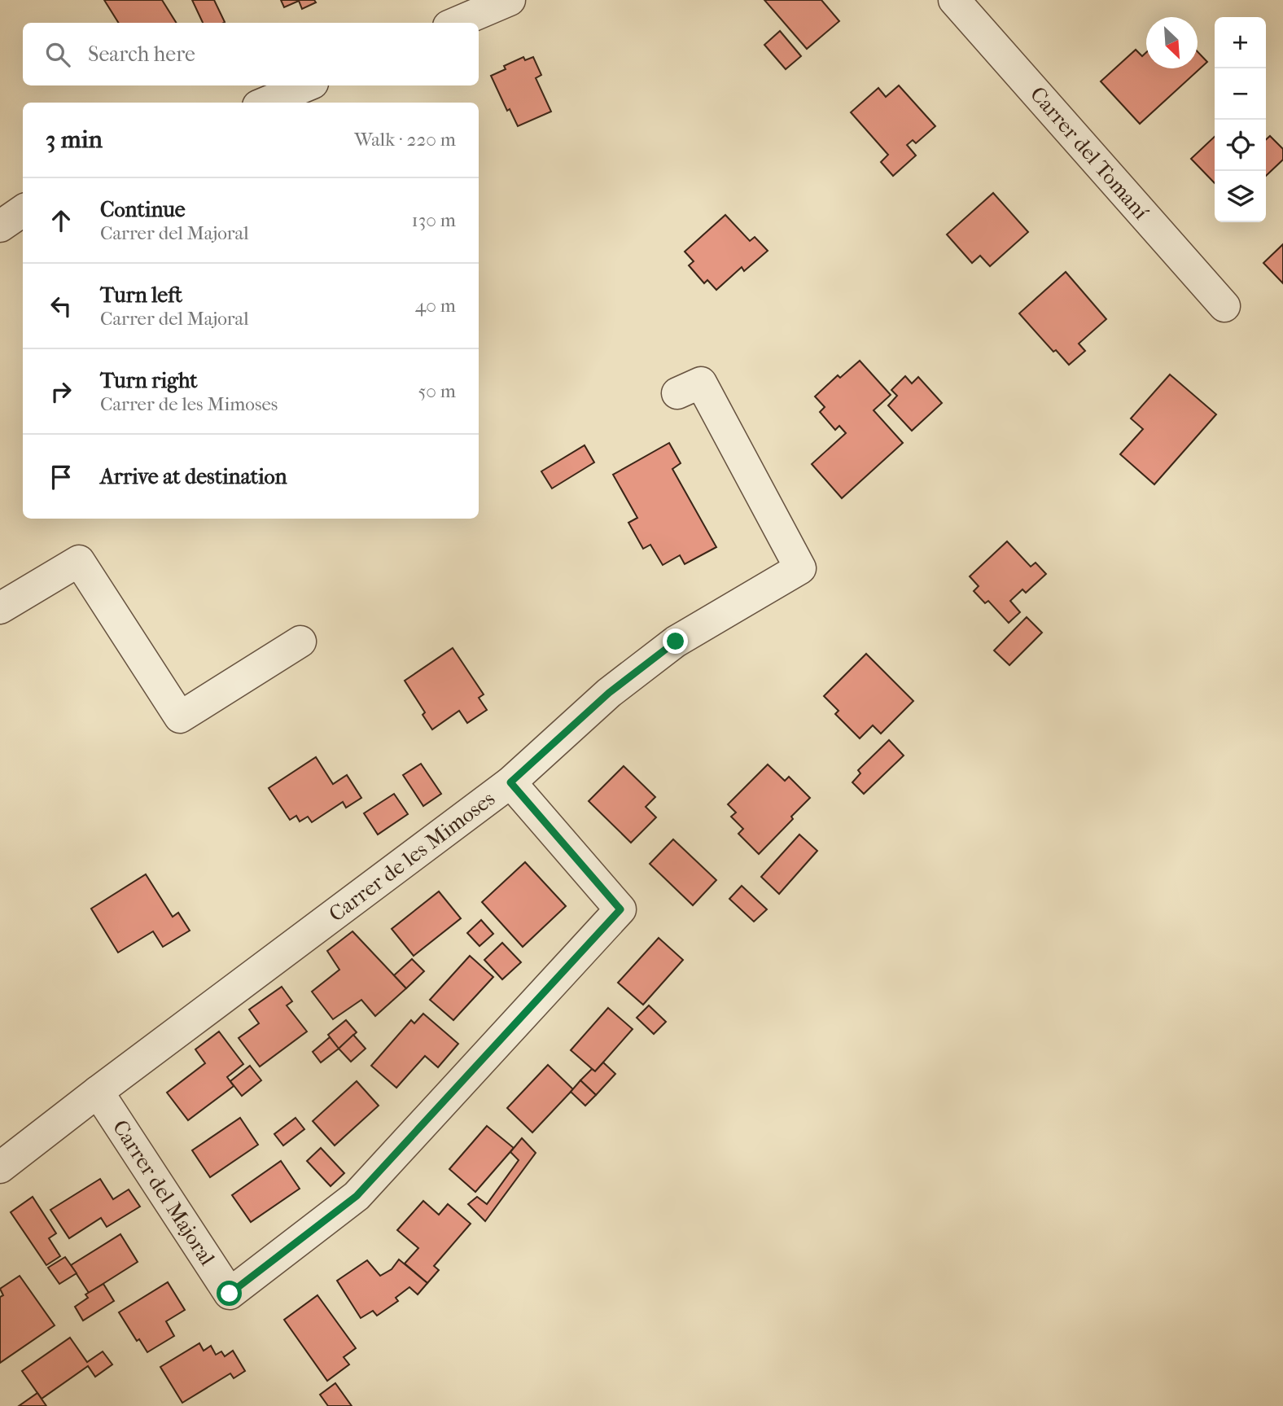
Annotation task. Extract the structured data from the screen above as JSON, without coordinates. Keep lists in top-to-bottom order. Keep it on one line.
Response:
{"streets":{"street":["Carrer del Tomaní","Carrer de les Mimoses","Carrer del Majoral"]},"crossings":[["Carrer de les Mimoses","Carrer del Majoral"]],"north":"bottom right","page":{"map_buttons":["+","−"],"search":"Search here","heading":["3 min","Walk · 220 m"],"list":[["Continue","Carrer del Majoral","130 m"],["Turn left","Carrer del Majoral","40 m"],["Turn right","Carrer de les Mimoses","50 m"],"Arrive at destination"]}}
